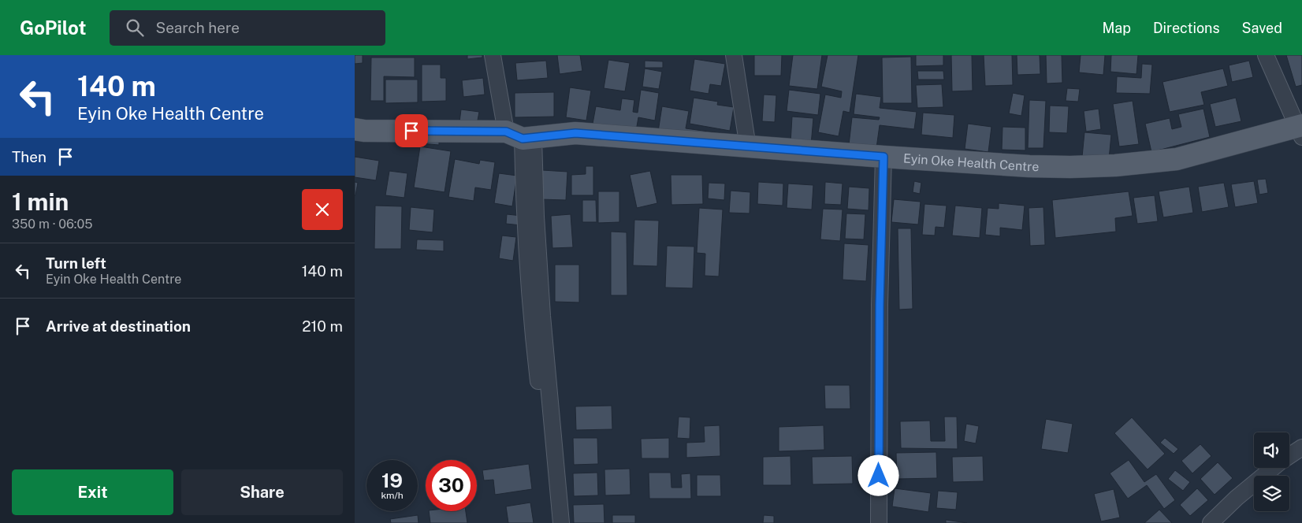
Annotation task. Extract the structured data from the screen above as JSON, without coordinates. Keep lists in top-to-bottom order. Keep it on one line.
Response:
{"streets":{"main road":["Eyin Oke Health Centre"]},"page":{"header":"GoPilot","search":"Search here","nav":["Map","Directions","Saved"],"turn":["140 m","Eyin Oke Health Centre"],"then":"Then","heading":["1 min","350 m · 06:05"],"list":[{"name":"Turn left","note":"Eyin Oke Health Centre","value":"140 m"},{"name":"Arrive at destination","value":"210 m"}],"speed":"19 km/h","limit":"30","buttons":["Exit","Share"]}}
